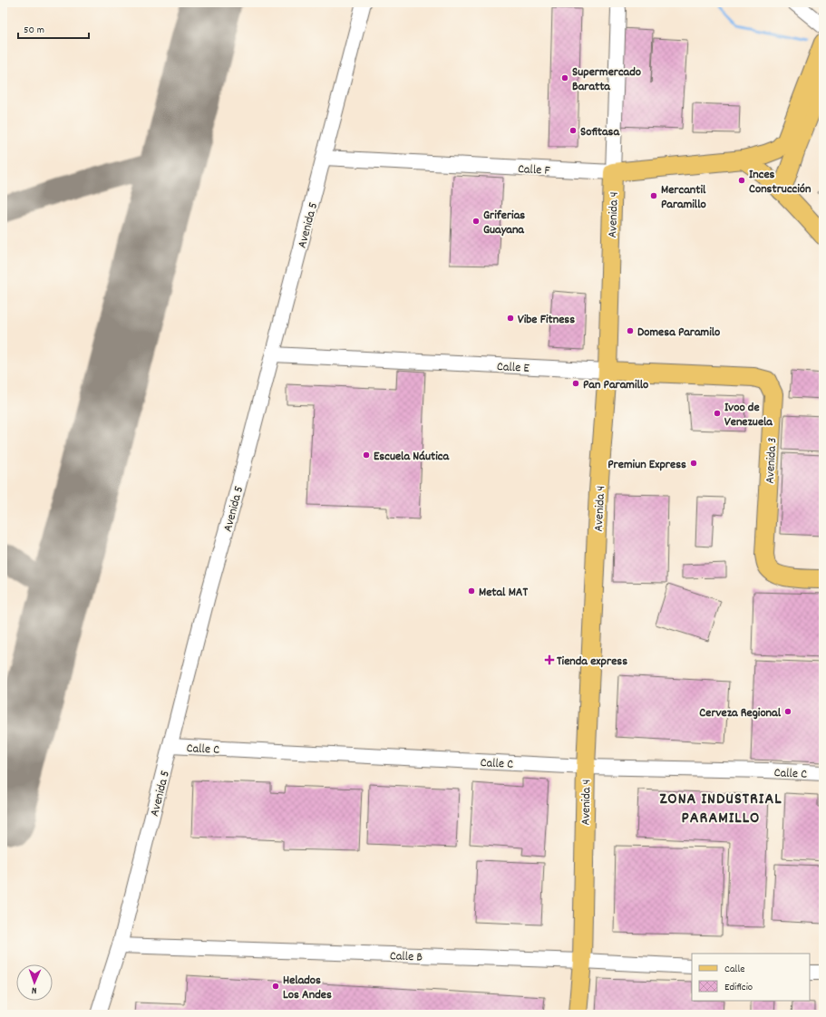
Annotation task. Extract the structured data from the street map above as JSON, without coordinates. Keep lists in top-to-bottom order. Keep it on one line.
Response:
{"streets":{"main road":["Calle F","Avenida 4","Calle E","Avenida 3"],"street":["Avenida 5","Calle C","Calle B"]},"crossings":[["Calle F","Avenida 4"],["Calle F","Avenida 5"],["Avenida 4","Calle E"],["Avenida 4","Calle C"],["Avenida 4","Calle B"],["Avenida 5","Calle E"],["Avenida 5","Calle C"],["Avenida 5","Calle B"],["Calle E","Avenida 3"]],"districts":["ZONA INDUSTRIAL PARAMILLO"],"places":{"other":["Supermercado Baratta","Sofitasa","Inces Construcción","Mercantil Paramillo","Griferias Guayana","Vibe Fitness","Domesa Paramilo","Pan Paramillo","Ivoo de Venezuela","Escuela Náutica","Premiun Express","Metal MAT","Cerveza Regional","Helados Los Andes"],"health":["Tienda express"]},"legend":["Calle","Edificio"],"scale_bar":"50 m","north":"bottom"}
